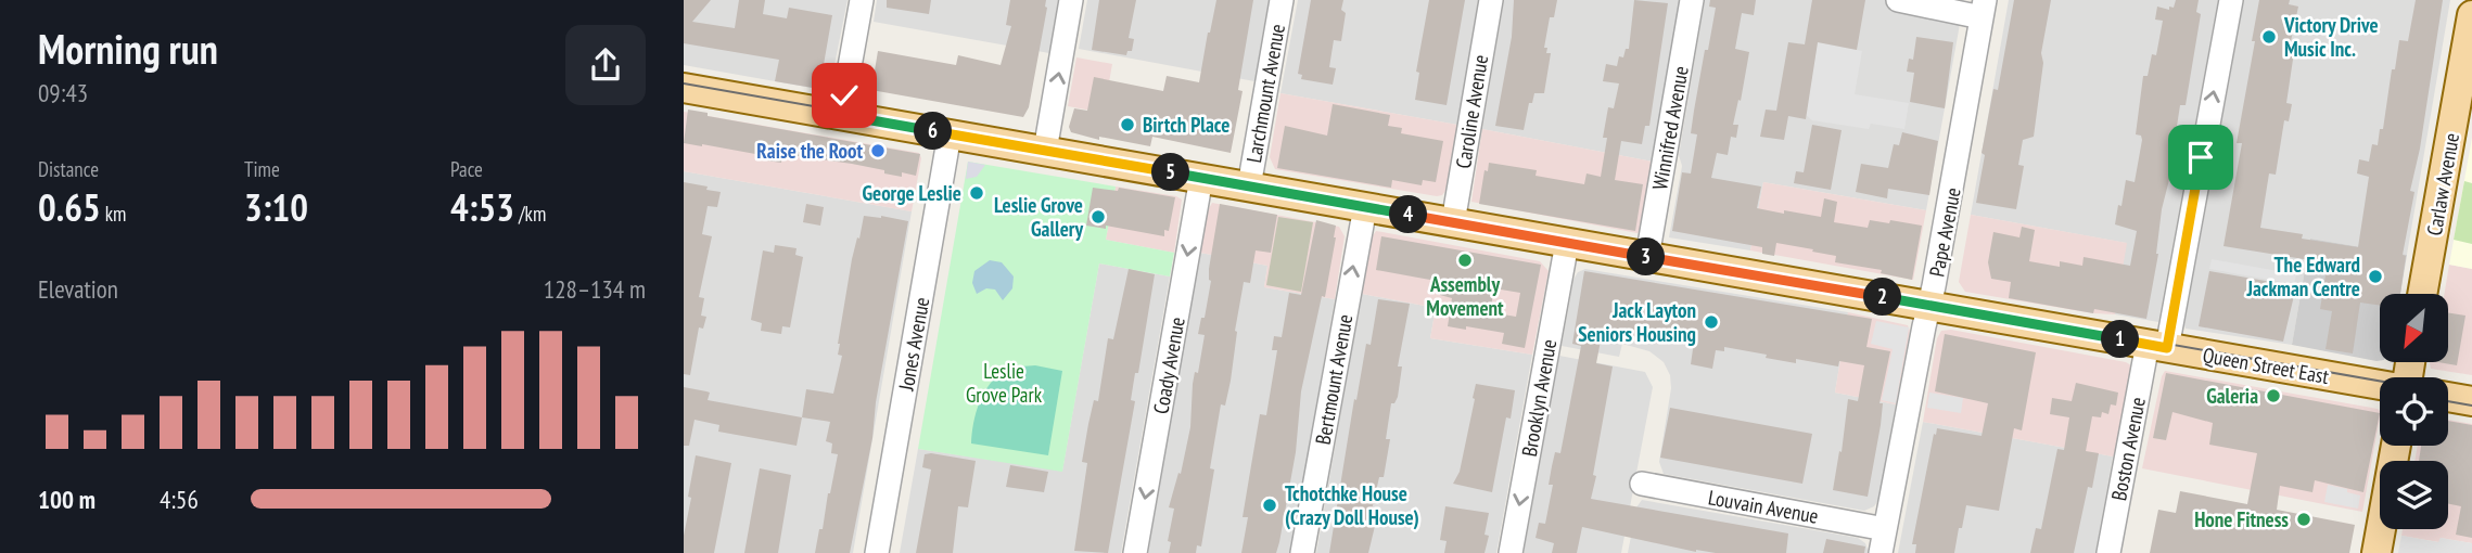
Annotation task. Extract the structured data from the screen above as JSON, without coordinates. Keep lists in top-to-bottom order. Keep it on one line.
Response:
{"streets":{"main road":["Carlaw Avenue","Queen Street East"],"street":["Larchmount Avenue","Caroline Avenue","Winnifred Avenue","Pape Avenue","Jones Avenue","Coady Avenue","Bertmount Avenue","Brooklyn Avenue","Boston Avenue","Louvain Avenue"]},"crossings":[["Larchmount Avenue","Queen Street East"],["Caroline Avenue","Queen Street East"],["Winnifred Avenue","Queen Street East"],["Pape Avenue","Queen Street East"],["Pape Avenue","Louvain Avenue"],["Jones Avenue","Queen Street East"],["Coady Avenue","Queen Street East"],["Queen Street East","Bertmount Avenue"],["Queen Street East","Brooklyn Avenue"],["Queen Street East","Boston Avenue"]],"one_way":["Coady Avenue","Bertmount Avenue","Brooklyn Avenue","Boston Avenue"],"parks":["Leslie Grove Park"],"places":["Victory Drive Music Inc.","Birtch Place","Raise the Root","George Leslie","Leslie Grove Gallery","Assembly Movement","The Edward Jackman Centre","Jack Layton Seniors Housing","Galeria","Tchotchke House (Crazy Doll House)","Hone Fitness"],"north":"bottom left","page":{"heading":["Morning run","09:43"],"pins":["6","5","4","3","2","1"],"stats":[["Distance","0.65 km"],["Time","3:10"],["Pace","4:53 /km"]],"chart":["Elevation","128–134 m"],"list":[{"name":"100 m","note":"4:56"}]}}
